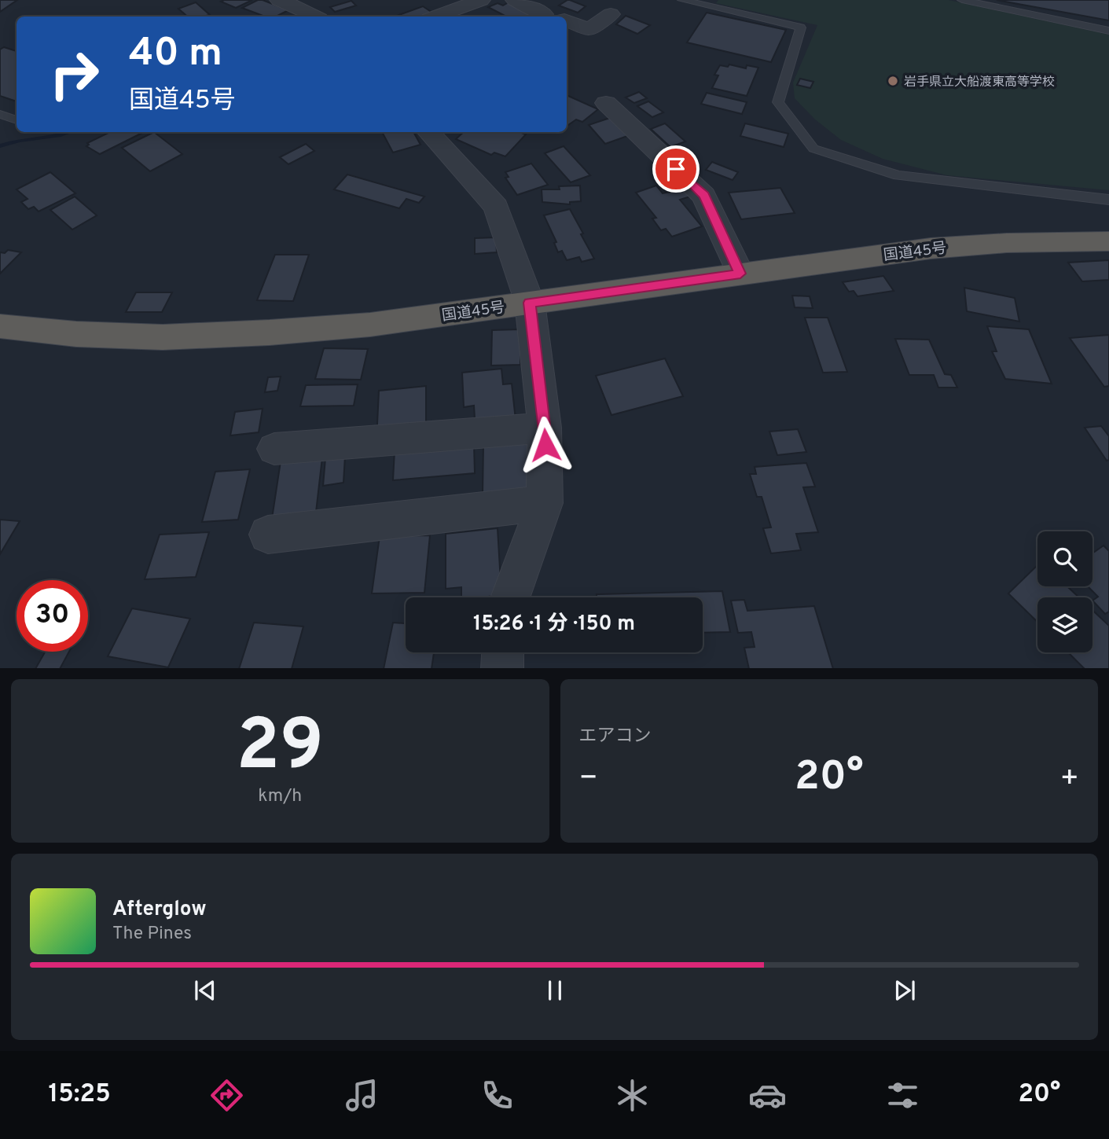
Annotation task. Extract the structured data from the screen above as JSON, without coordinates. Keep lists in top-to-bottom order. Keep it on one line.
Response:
{"streets":{"highway":["国道45号"]},"places":["岩手県立大船渡東高等学校"],"page":{"turn":["40 m","国道45号"],"limit":"30","trip":"15:26 · 1 分 · 150 m","tile":[["29","km/h"],"エアコン"],"heat":["−","20°","+"],"song":["Afterglow","The Pines"],"tabs":["15:25","20°"]}}
